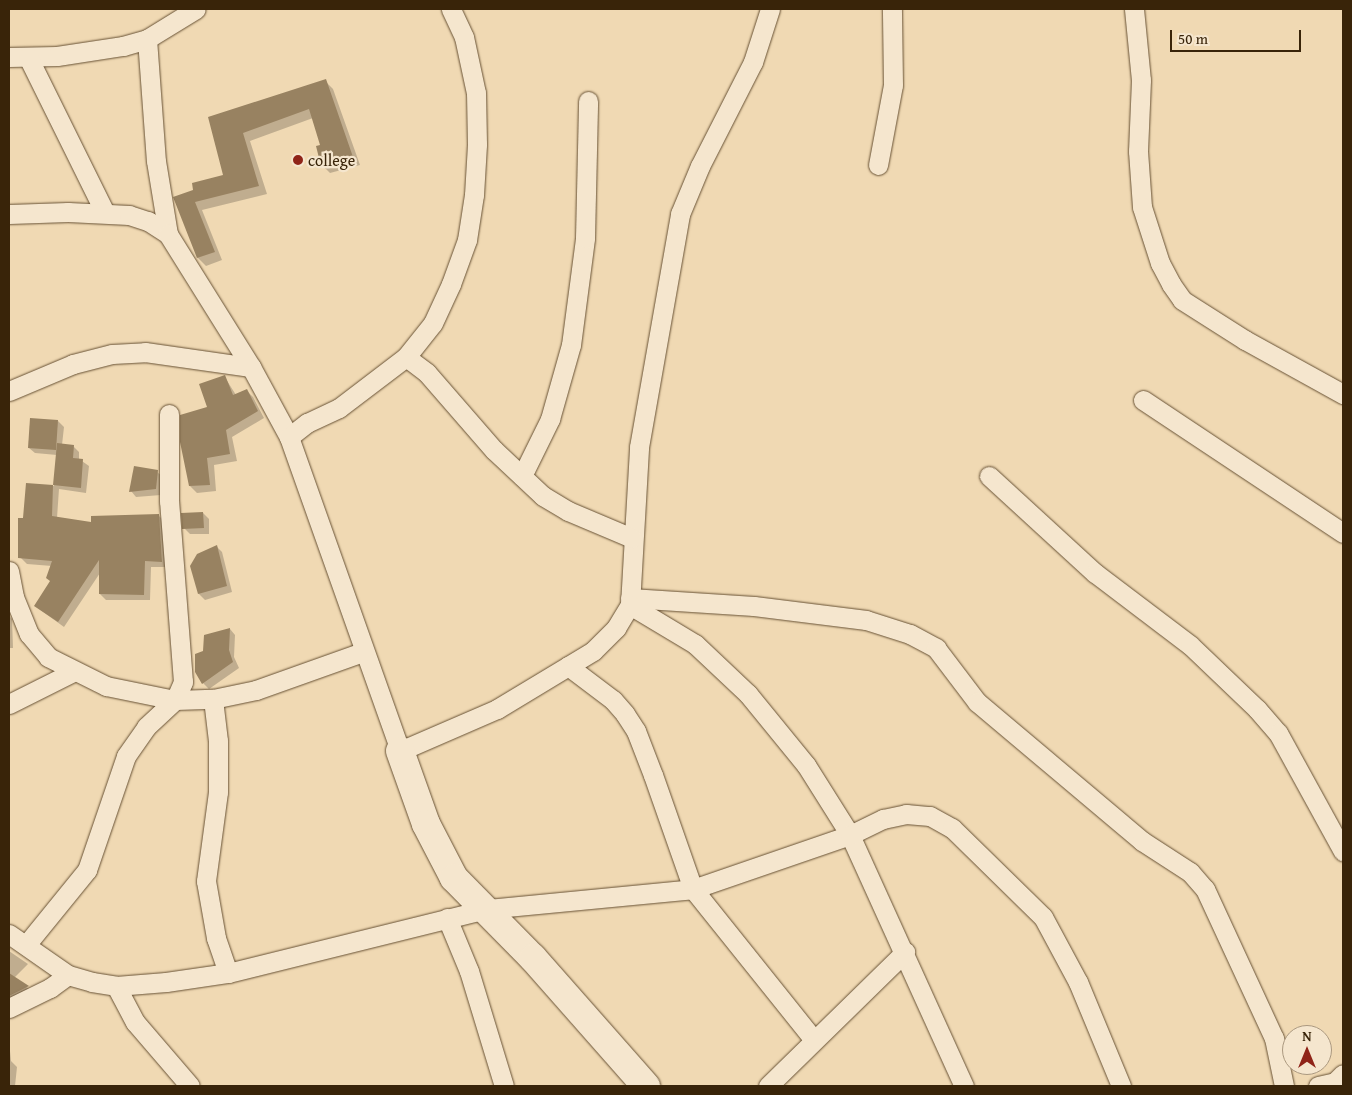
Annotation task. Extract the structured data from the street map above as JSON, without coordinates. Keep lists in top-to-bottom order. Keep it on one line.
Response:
{"places":["college"],"scale_bar":"50 m","north":"top"}
